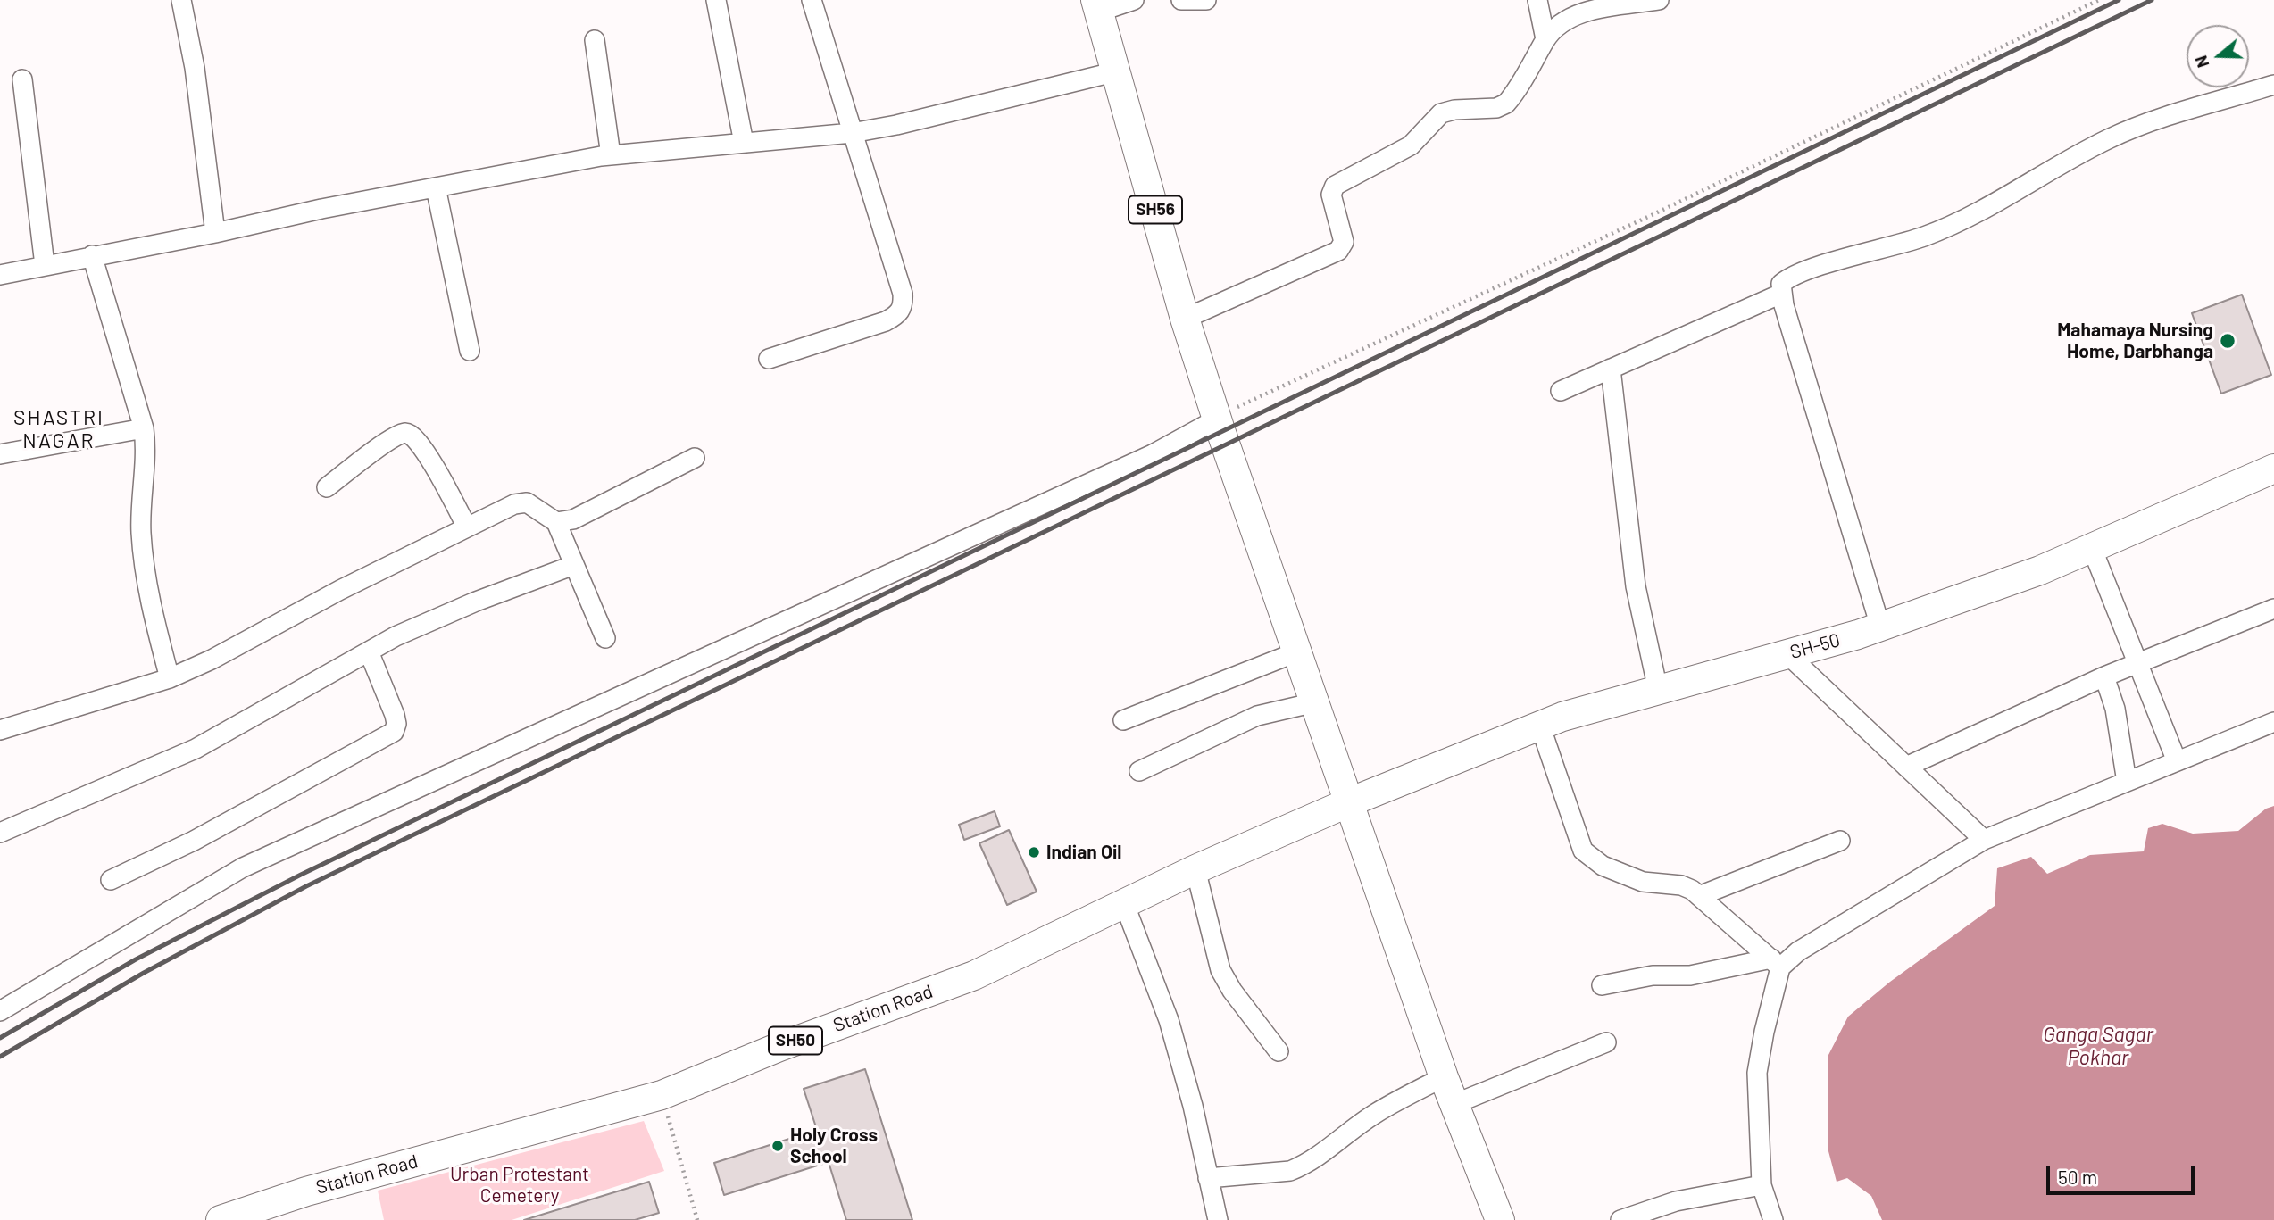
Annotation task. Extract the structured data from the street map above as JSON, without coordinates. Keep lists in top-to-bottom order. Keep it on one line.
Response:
{"streets":{"main road":["SH56","SH-50","Station Road","SH50"]},"crossings":[["SH56","SH-50"],["SH56","Station Road"],["SH-50","Station Road"]],"districts":["SHASTRI NAGAR"],"water":["Ganga Sagar Pokhar"],"parks":["Urban Protestant Cemetery"],"places":["Mahamaya Nursing Home, Darbhanga","Indian Oil","Holy Cross School"],"scale_bar":"50 m","north":"left"}
